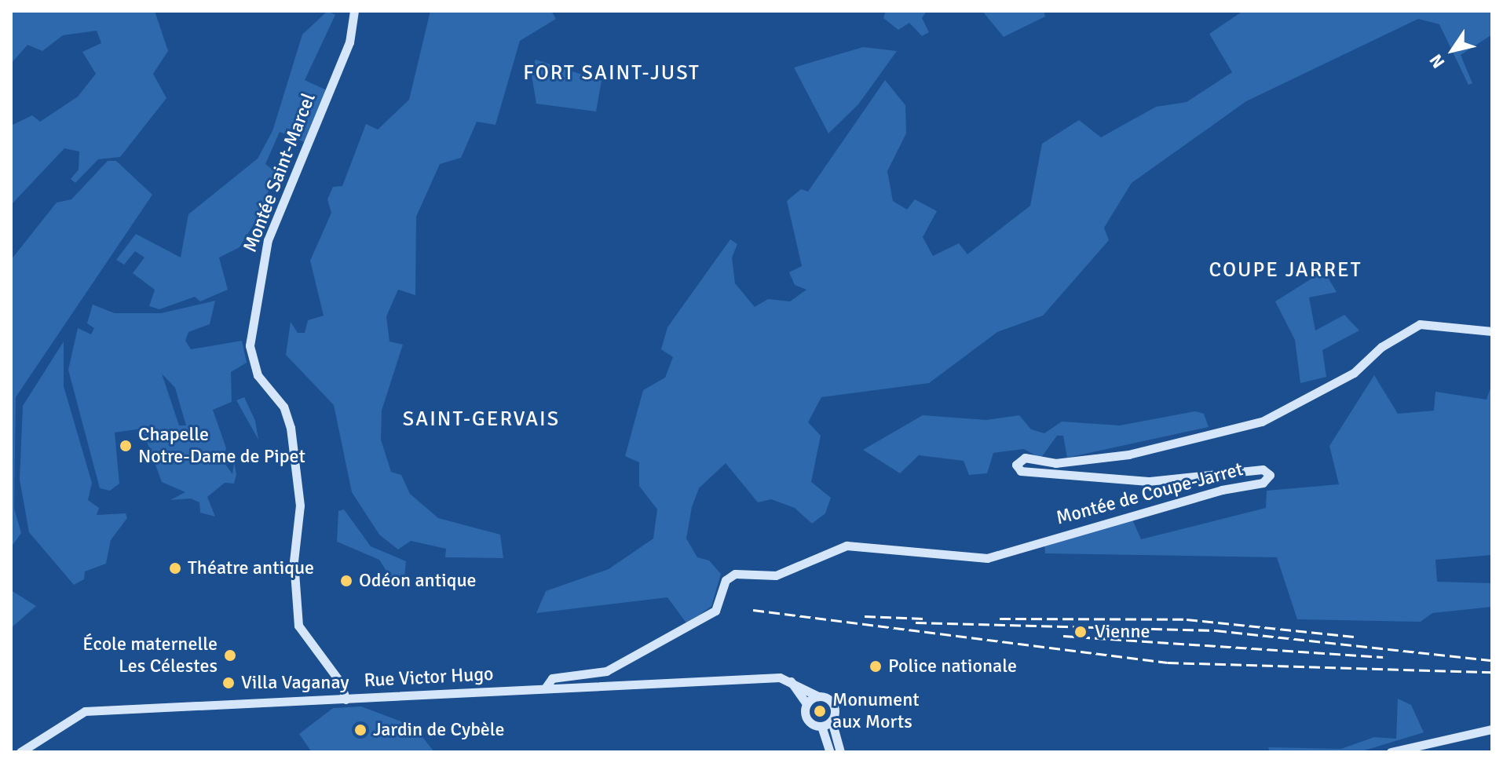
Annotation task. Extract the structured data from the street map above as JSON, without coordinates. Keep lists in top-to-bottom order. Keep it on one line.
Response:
{"streets":{"main road":["Montée Saint-Marcel","Montée de Coupe-Jarret","Rue Victor Hugo"]},"crossings":[["Montée Saint-Marcel","Rue Victor Hugo"],["Montée de Coupe-Jarret","Rue Victor Hugo"]],"districts":["FORT SAINT-JUST","COUPE JARRET","SAINT-GERVAIS"],"places":["Chapelle Notre-Dame de Pipet","Théatre antique","Odéon antique","Vienne","École maternelle Les Célestes","Police nationale","Villa Vaganay","Monument aux Morts","Jardin de Cybèle"],"north":"bottom left"}
